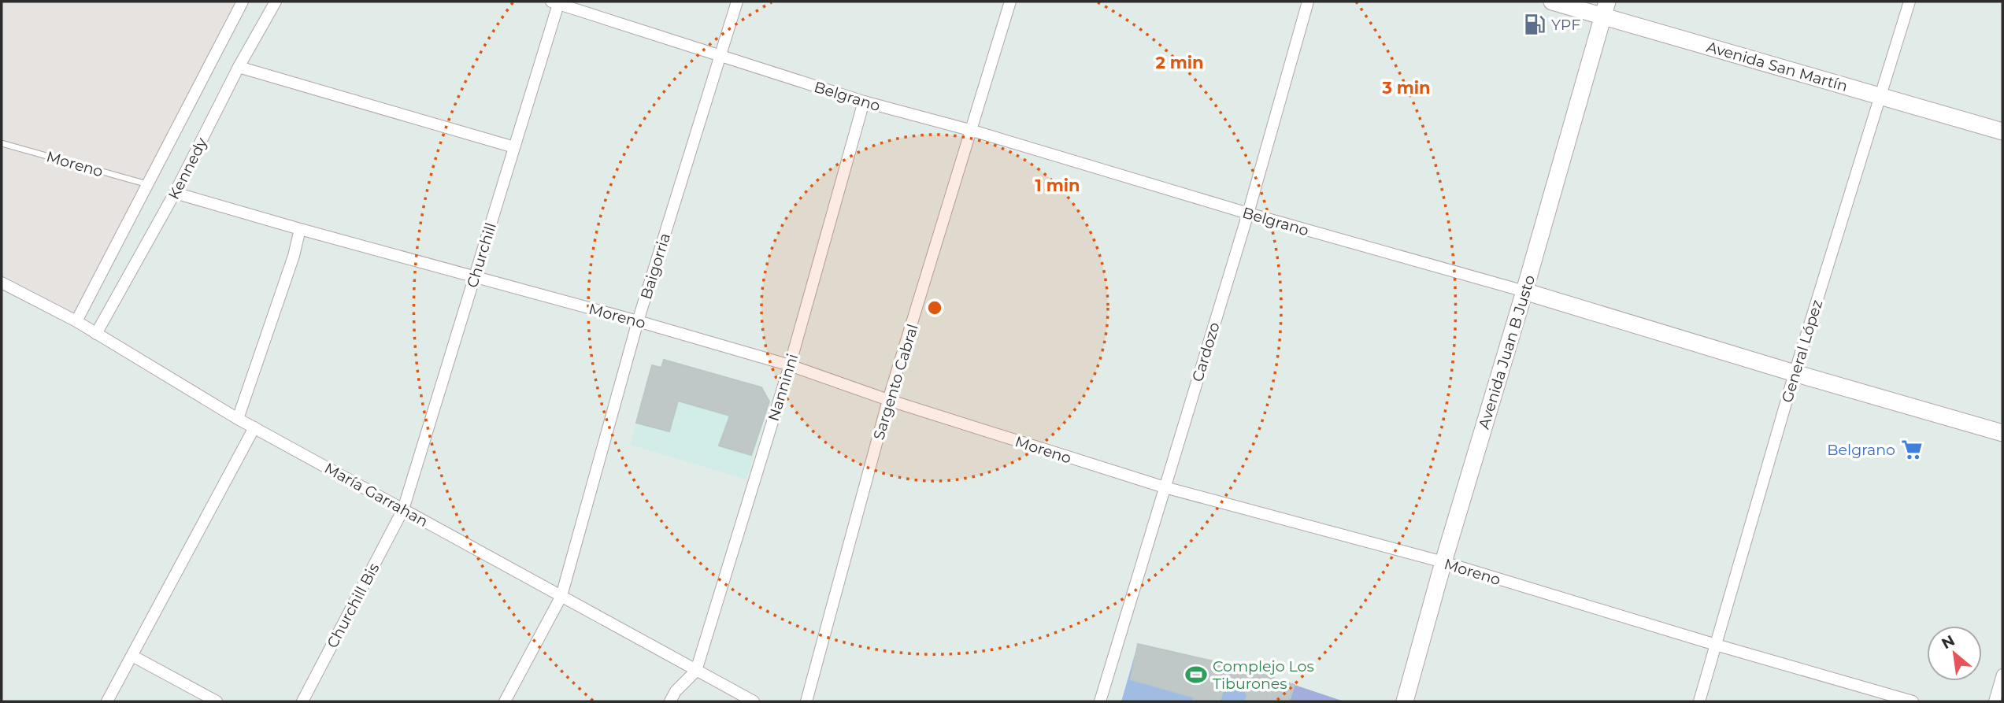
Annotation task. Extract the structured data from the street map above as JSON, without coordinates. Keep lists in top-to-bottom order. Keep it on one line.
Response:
{"streets":{"street":["Avenida San Martín","Belgrano","Moreno","Kennedy","Churchill","Baigorria","General López","Cardozo","Avenida Juan B Justo","Sargento Cabral","Nanninni","María Garrahan","Churchill Bis"]},"crossings":[["Avenida San Martín","General López"],["Avenida San Martín","Avenida Juan B Justo"],["Belgrano","Churchill"],["Belgrano","Baigorria"],["Belgrano","General López"],["Belgrano","Cardozo"],["Belgrano","Avenida Juan B Justo"],["Belgrano","Sargento Cabral"],["Belgrano","Nanninni"],["Moreno","Kennedy"],["Moreno","Churchill"],["Moreno","Baigorria"],["Moreno","General López"],["Moreno","Cardozo"],["Moreno","Avenida Juan B Justo"],["Moreno","Sargento Cabral"],["Moreno","Nanninni"],["Kennedy","María Garrahan"],["Churchill","María Garrahan"],["Churchill","Churchill Bis"],["Baigorria","María Garrahan"],["Nanninni","María Garrahan"],["María Garrahan","Churchill Bis"]],"places":{"fuel station":["YPF"],"supermarket":["Belgrano"],"sports":["Complejo Los Tiburones"]},"north":"top left","rings":["2 min","3 min","1 min"]}
